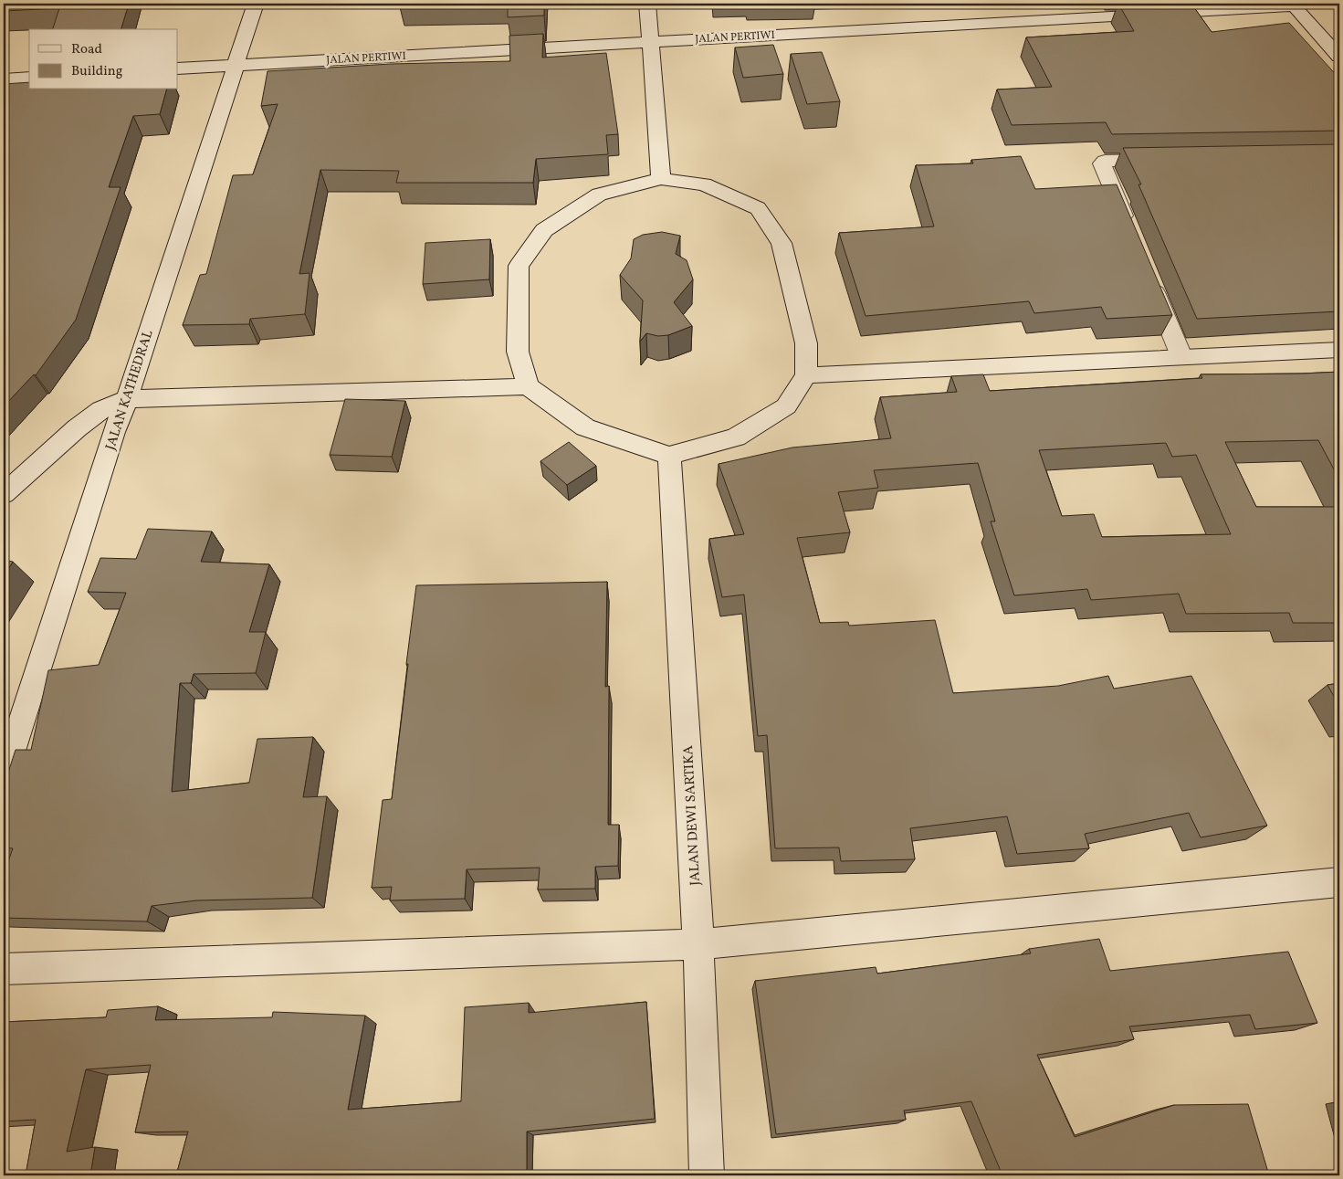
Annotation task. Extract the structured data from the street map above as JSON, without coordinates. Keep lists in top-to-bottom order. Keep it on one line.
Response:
{"streets":{"street":["JALAN PERTIWI","JALAN KATHEDRAL","JALAN DEWI SARTIKA"]},"crossings":[["JALAN PERTIWI","JALAN KATHEDRAL"]],"legend":["Road","Building"]}
